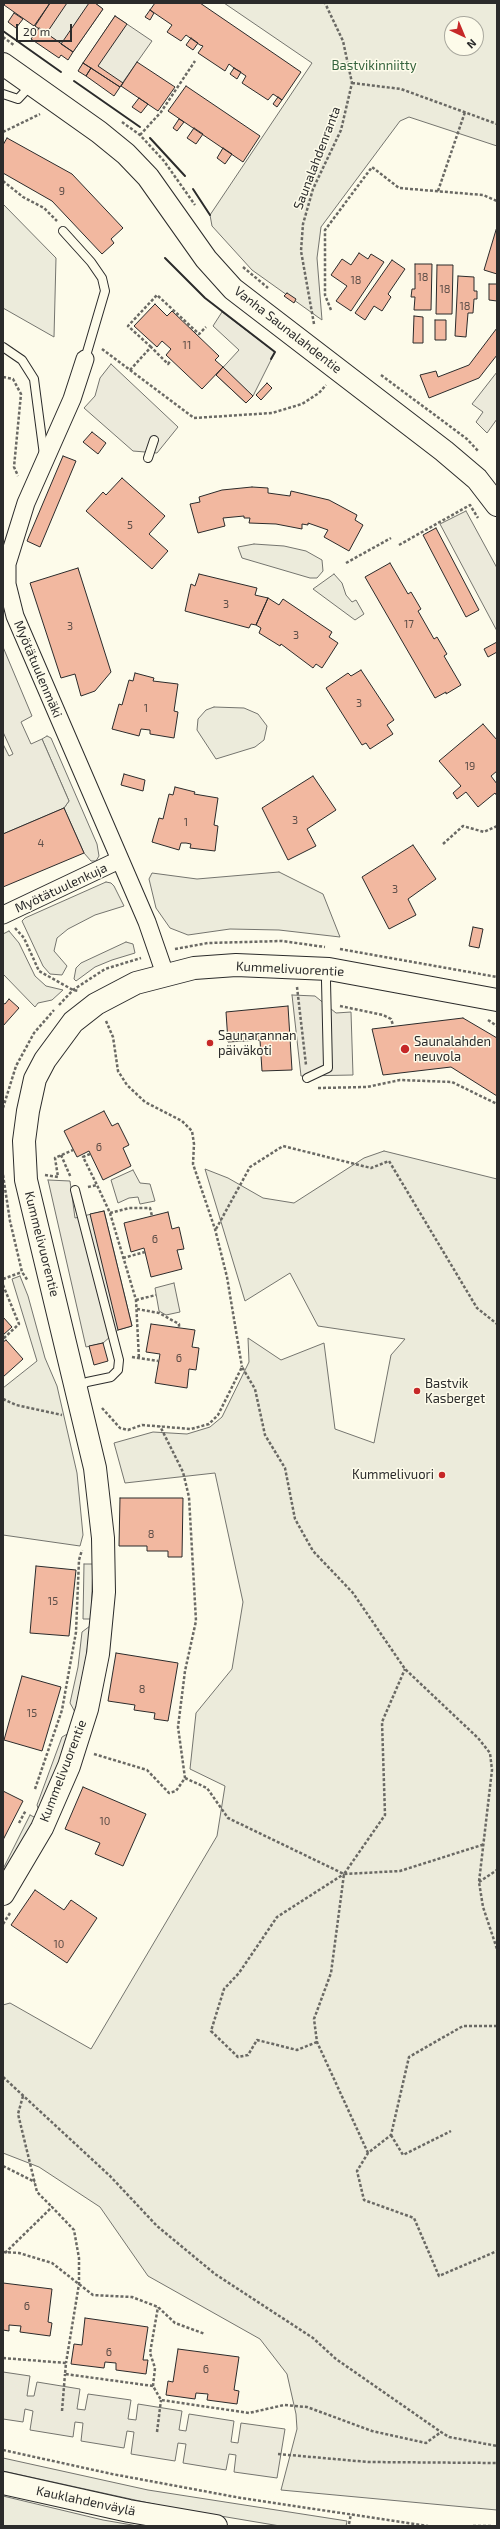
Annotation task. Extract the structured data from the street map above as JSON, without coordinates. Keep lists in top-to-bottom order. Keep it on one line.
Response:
{"streets":{"street":["Vanha Saunalahdentie","Myötätuulenmäki","Myötätuulenkuja","Kummelivuorentie","Kauklahdenväylä"],"path":["Saunalahdenranta"]},"crossings":[["Myötätuulenmäki","Myötätuulenkuja"],["Myötätuulenmäki","Kummelivuorentie"]],"parks":["Bastvikinniitty"],"places":["Saunarannan päiväkoti","Saunalahden neuvola","Bastvik Kasberget","Kummelivuori"],"house_numbers":["9","18","18","18","18","11","5","3","17","3","3","3","1","19","3","1","4","3","6","6","6","8","15","8","15","10","10","6","6","6"],"scale_bar":"20 m","north":"bottom right"}
